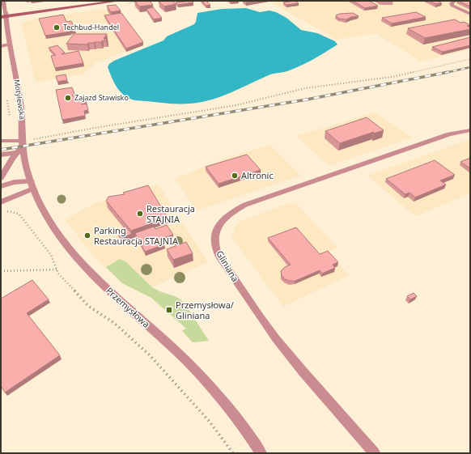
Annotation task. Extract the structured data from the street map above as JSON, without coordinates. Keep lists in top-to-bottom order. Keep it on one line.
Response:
{"streets":{"street":["Motylewska","Gliniana","Przemysłowa"]},"crossings":[["Motylewska","Przemysłowa"]],"places":{"other":["Techbud-Handel","Zajazd Stawisko","Altronic","Restauracja STAJNIA","Parking Restauracja STAJNIA"],"transit":["Przemysłowa/ Gliniana"]}}
